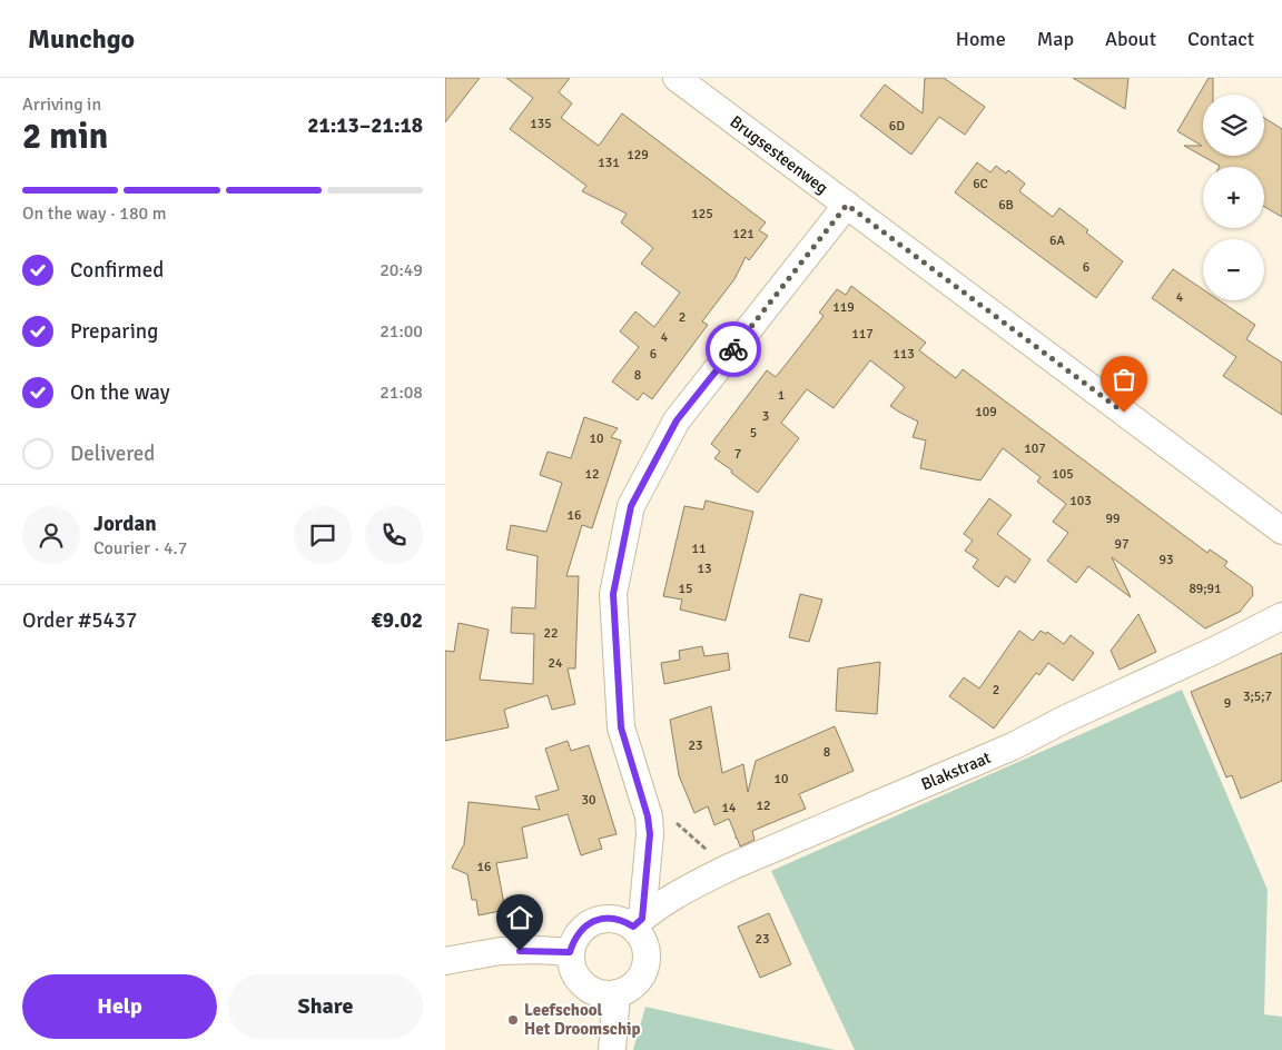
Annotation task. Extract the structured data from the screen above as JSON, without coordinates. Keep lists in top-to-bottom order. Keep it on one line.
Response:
{"streets":{"street":["Brugsesteenweg","Blakstraat"]},"places":["Leefschool Het Droomschip"],"house_numbers":["135","6D","129","131","6C","6B","125","121","6A","6","4","119","2","117","4","6","113","8","1","109","3","5","10","107","7","12","105","103","16","99","97","11","93","13","15","89;91","22","24","2","3;5;7","9","23","8","10","30","12","14","16","23"],"page":{"header":"Munchgo","nav":["Home","Map","About","Contact"],"heading":["2 min","Arriving in","21:13–21:18"],"panel":["Jordan","Courier · 4.7","Order #5437","€9.02"],"map_buttons":["+","−"],"bar":"On the way · 180 m","list":[["Confirmed","20:49"],["Preparing","21:00"],["On the way","21:08"],"Delivered"],"buttons":["Help","Share"]}}
